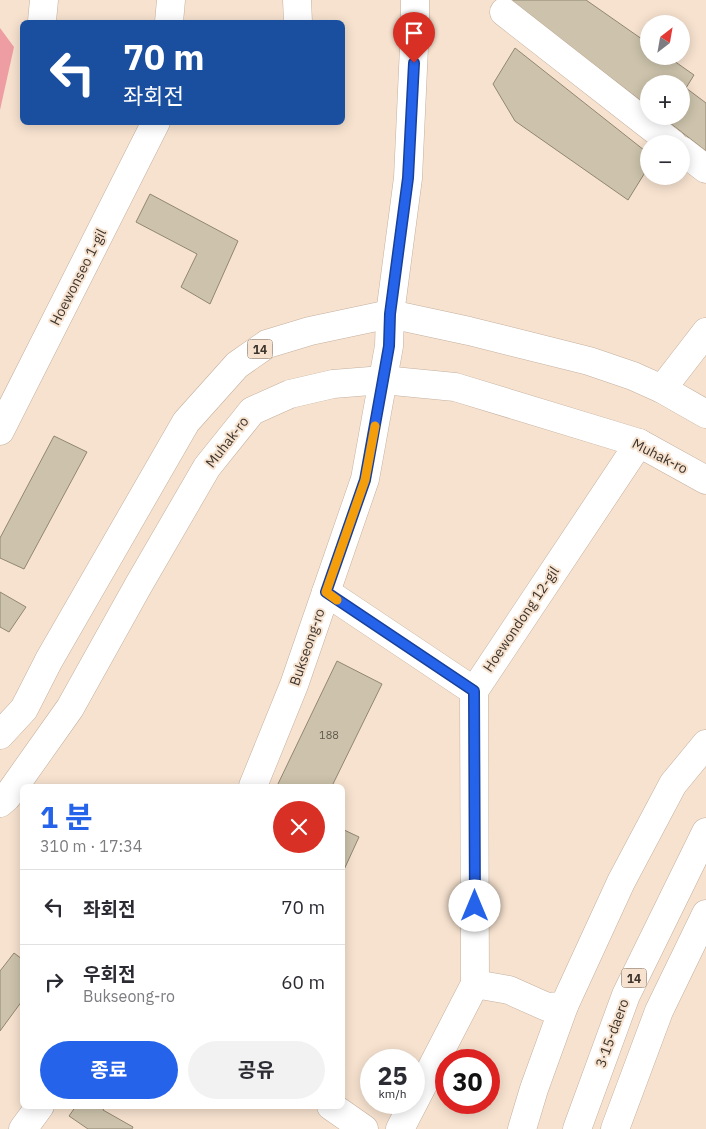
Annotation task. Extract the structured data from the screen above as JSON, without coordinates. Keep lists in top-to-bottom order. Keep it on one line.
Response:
{"streets":{"main road":["Hoewonseo 1-gil","14","Muhak-ro","Hoewondong 12-gil","Bukseong-ro","3·15-daero"]},"crossings":[["14","Bukseong-ro"],["Muhak-ro","Hoewondong 12-gil"],["Muhak-ro","Bukseong-ro"]],"house_numbers":["188"],"north":"top right","page":{"map_buttons":["+","−"],"turn":["70 m","좌회전"],"heading":["1 분","310 m · 17:34"],"list":[{"name":"좌회전","value":"70 m"},{"name":"우회전","note":"Bukseong-ro","value":"60 m"}],"buttons":["종료","공유"],"speed":"25 km/h","limit":"30"}}
